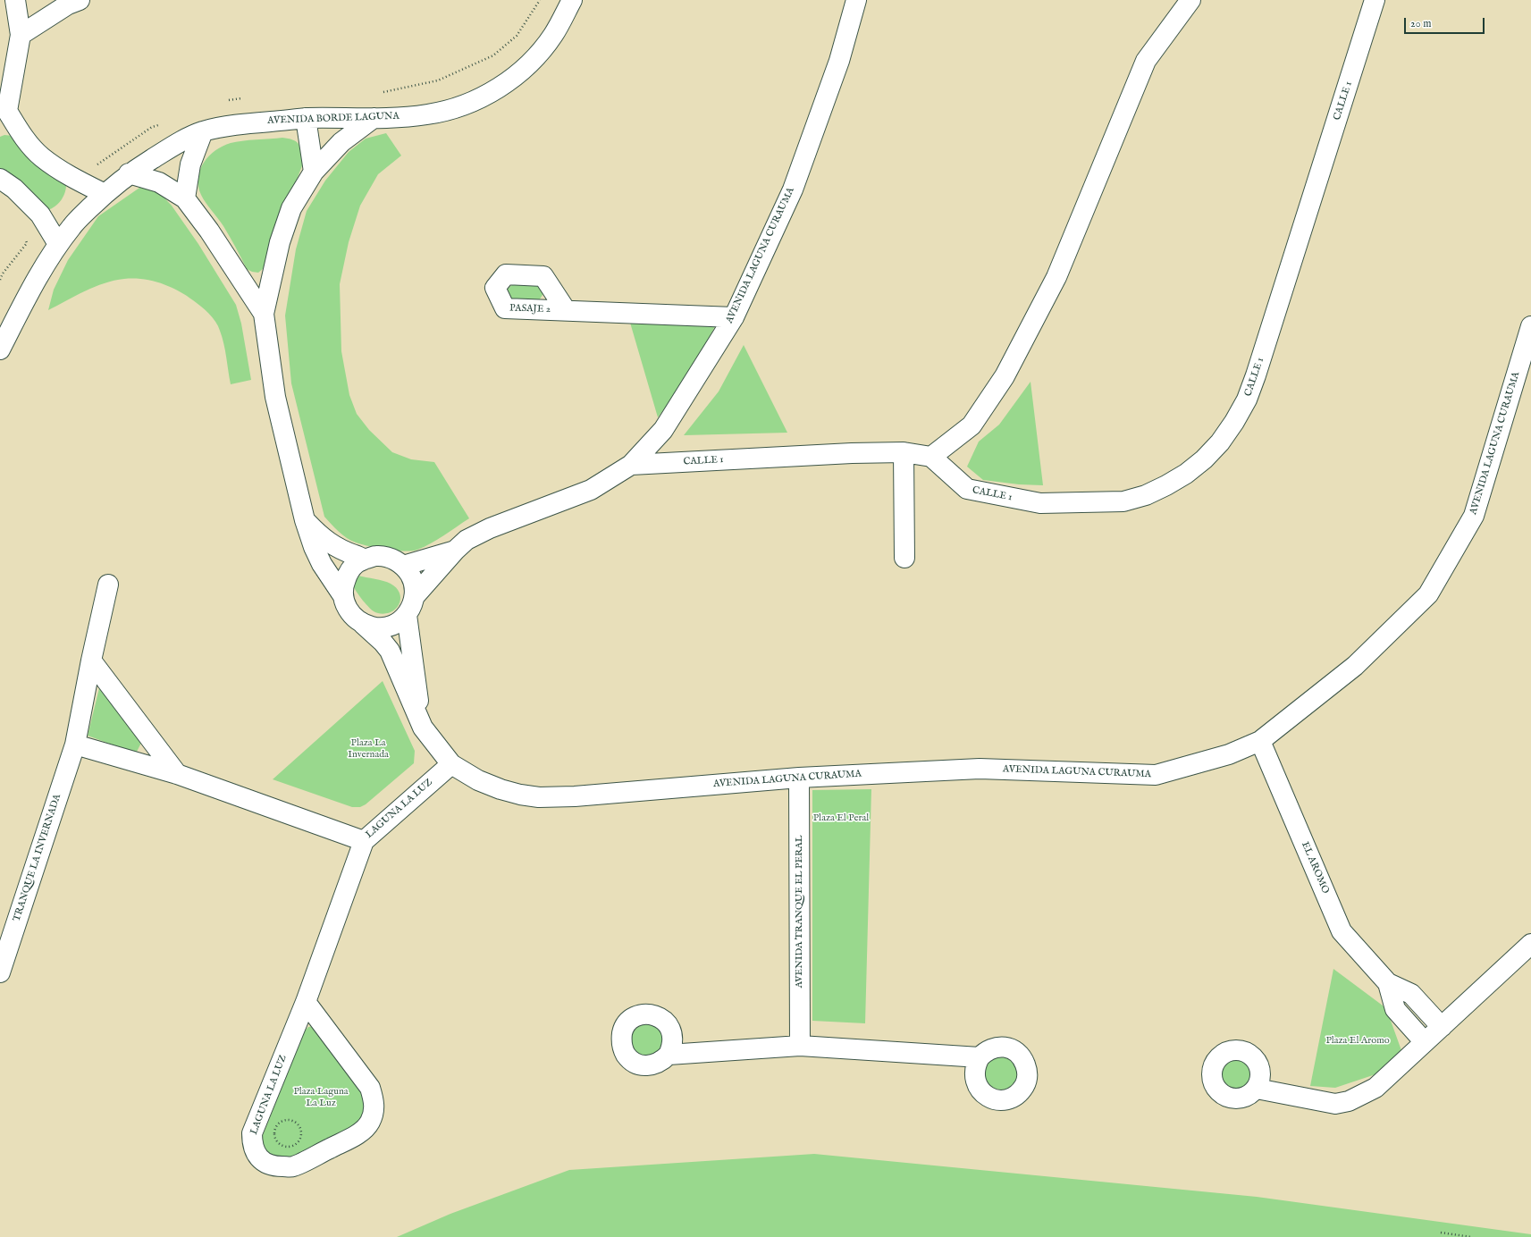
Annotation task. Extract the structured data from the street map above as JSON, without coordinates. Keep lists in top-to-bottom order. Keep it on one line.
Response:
{"streets":{"street":["CALLE 1","AVENIDA BORDE LAGUNA","AVENIDA LAGUNA CURAUMA","LAGUNA LA LUZ","TRANQUE LA INVERNADA","EL AROMO","AVENIDA TRANQUE EL PERAL"]},"crossings":[["CALLE 1","AVENIDA LAGUNA CURAUMA"],["AVENIDA BORDE LAGUNA","AVENIDA LAGUNA CURAUMA"],["AVENIDA LAGUNA CURAUMA","LAGUNA LA LUZ"],["AVENIDA LAGUNA CURAUMA","EL AROMO"],["AVENIDA LAGUNA CURAUMA","AVENIDA TRANQUE EL PERAL"]],"parks":["Plaza La Invernada","Plaza El Peral","Plaza El Aromo","Plaza Laguna La Luz"],"scale_bar":"20 m"}
